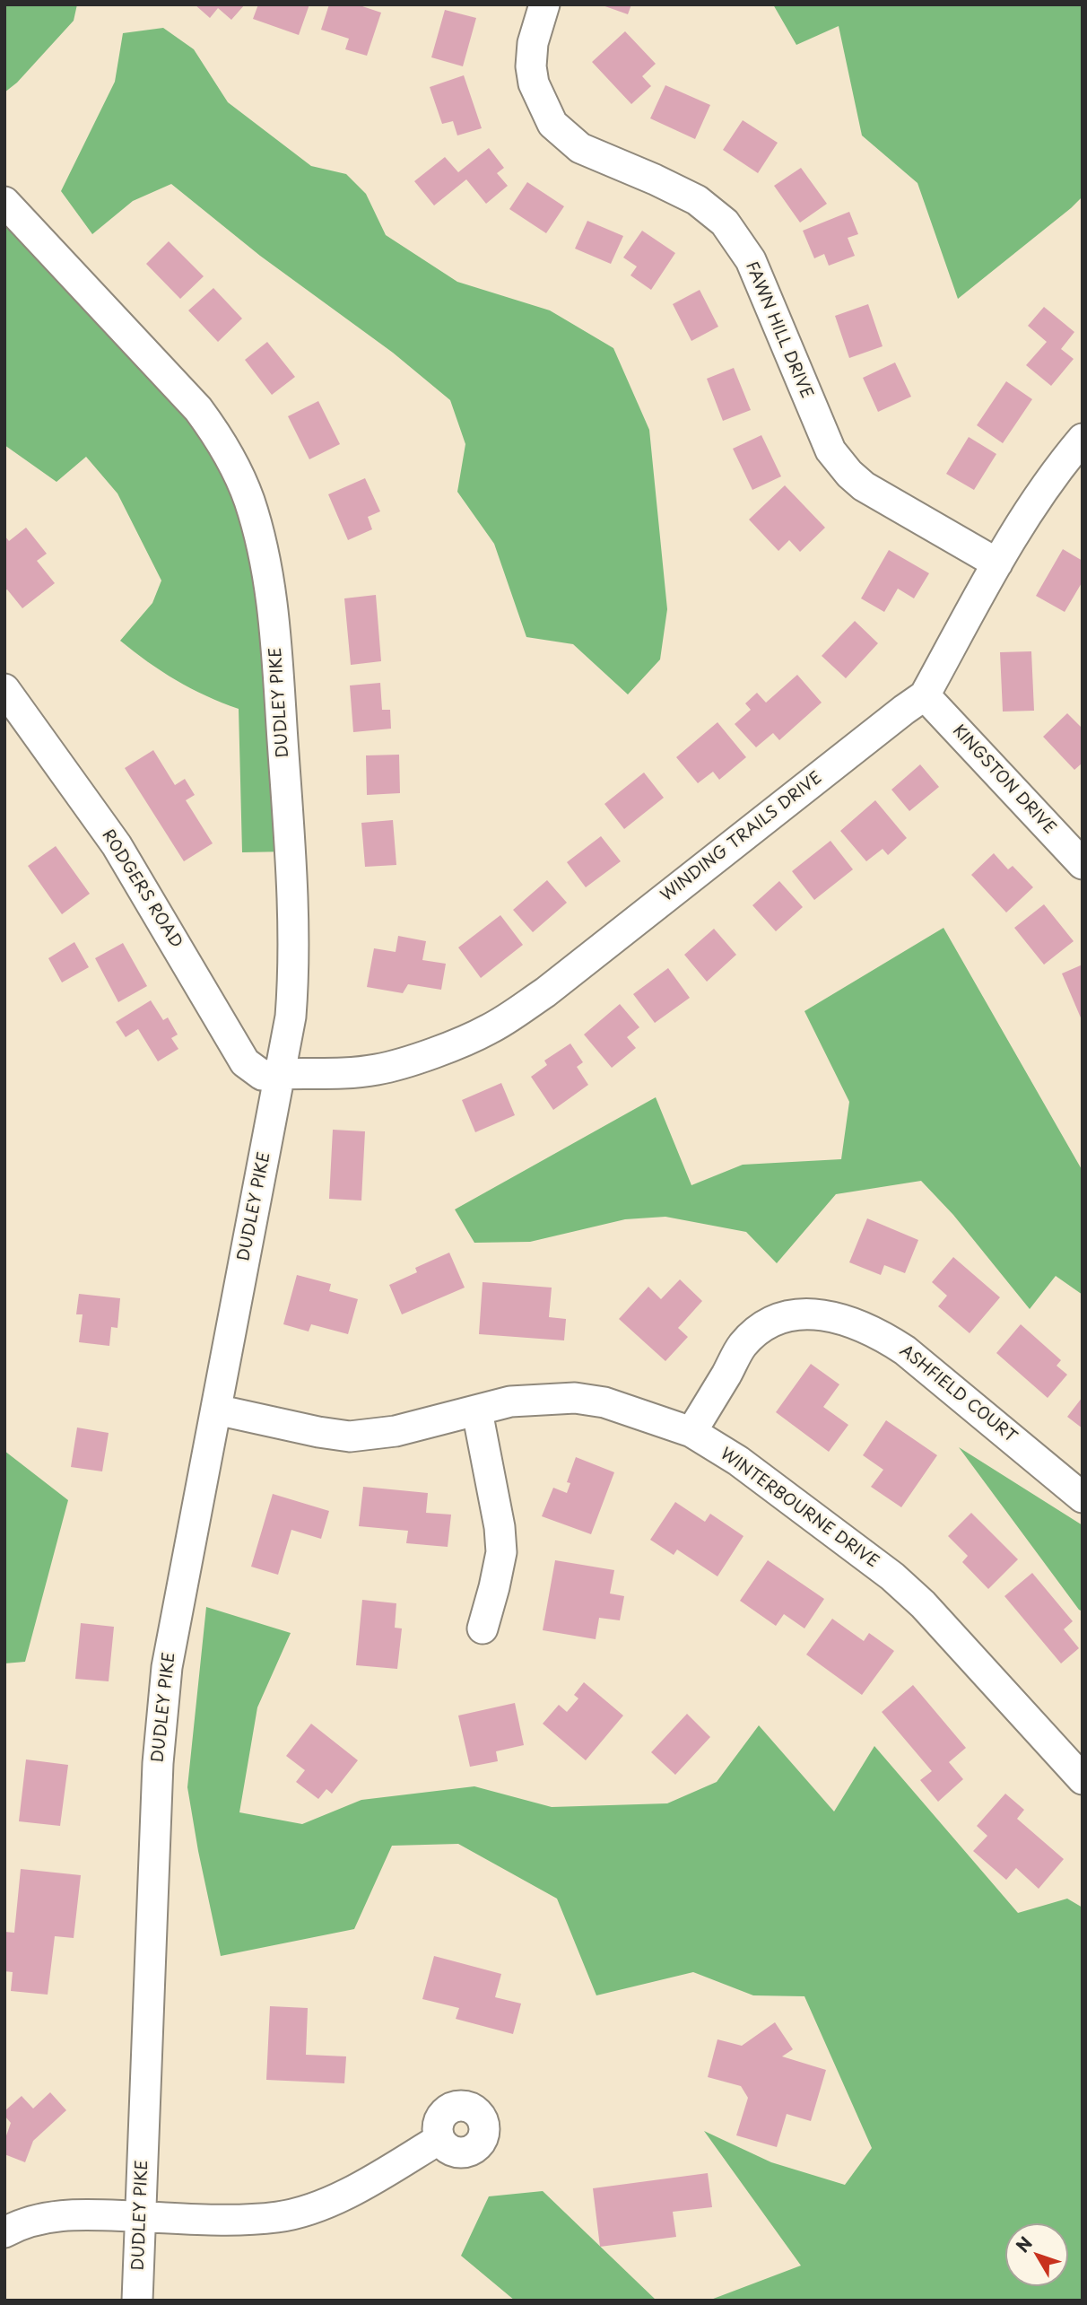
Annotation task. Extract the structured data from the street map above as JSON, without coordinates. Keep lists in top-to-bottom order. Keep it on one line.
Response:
{"streets":{"street":["FAWN HILL DRIVE","DUDLEY PIKE","KINGSTON DRIVE","WINDING TRAILS DRIVE","RODGERS ROAD","ASHFIELD COURT","WINTERBOURNE DRIVE"]},"crossings":[["FAWN HILL DRIVE","WINDING TRAILS DRIVE"],["DUDLEY PIKE","WINDING TRAILS DRIVE"],["DUDLEY PIKE","RODGERS ROAD"],["DUDLEY PIKE","WINTERBOURNE DRIVE"],["KINGSTON DRIVE","WINDING TRAILS DRIVE"],["WINDING TRAILS DRIVE","RODGERS ROAD"],["ASHFIELD COURT","WINTERBOURNE DRIVE"]],"north":"top left"}
